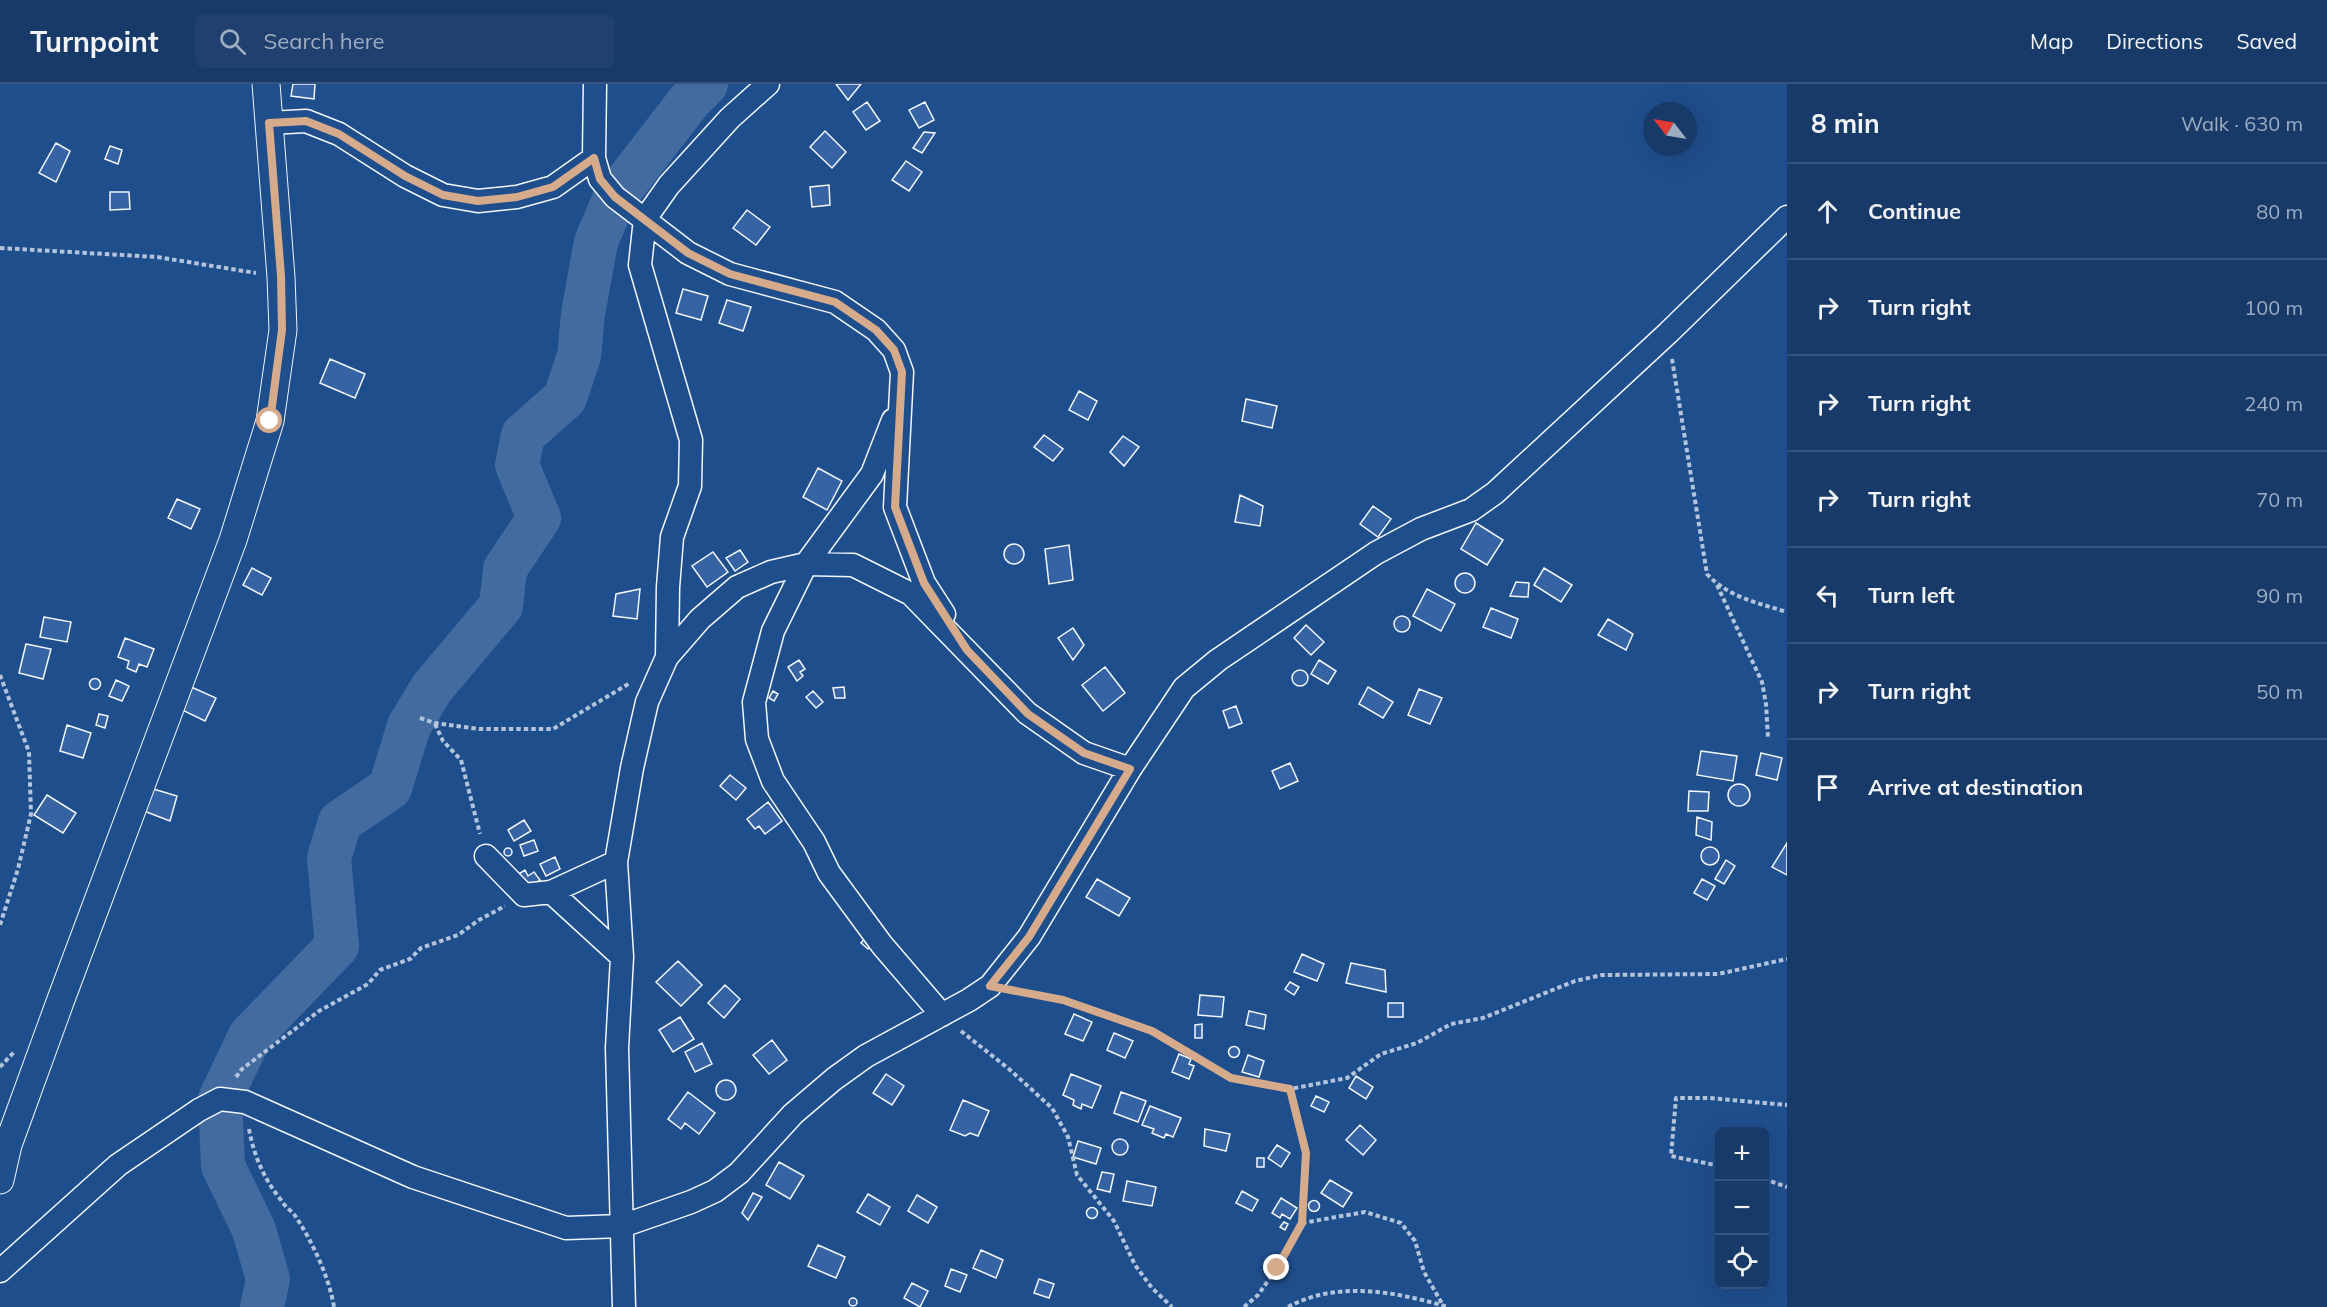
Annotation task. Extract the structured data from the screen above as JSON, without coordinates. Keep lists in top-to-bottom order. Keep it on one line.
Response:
{"north":"top left","page":{"header":"Turnpoint","search":"Search here","nav":["Map","Directions","Saved"],"heading":["8 min","Walk · 630 m"],"list":[["Continue","80 m"],["Turn right","100 m"],["Turn right","240 m"],["Turn right","70 m"],["Turn left","90 m"],["Turn right","50 m"],"Arrive at destination"],"map_buttons":["+","−"]}}
